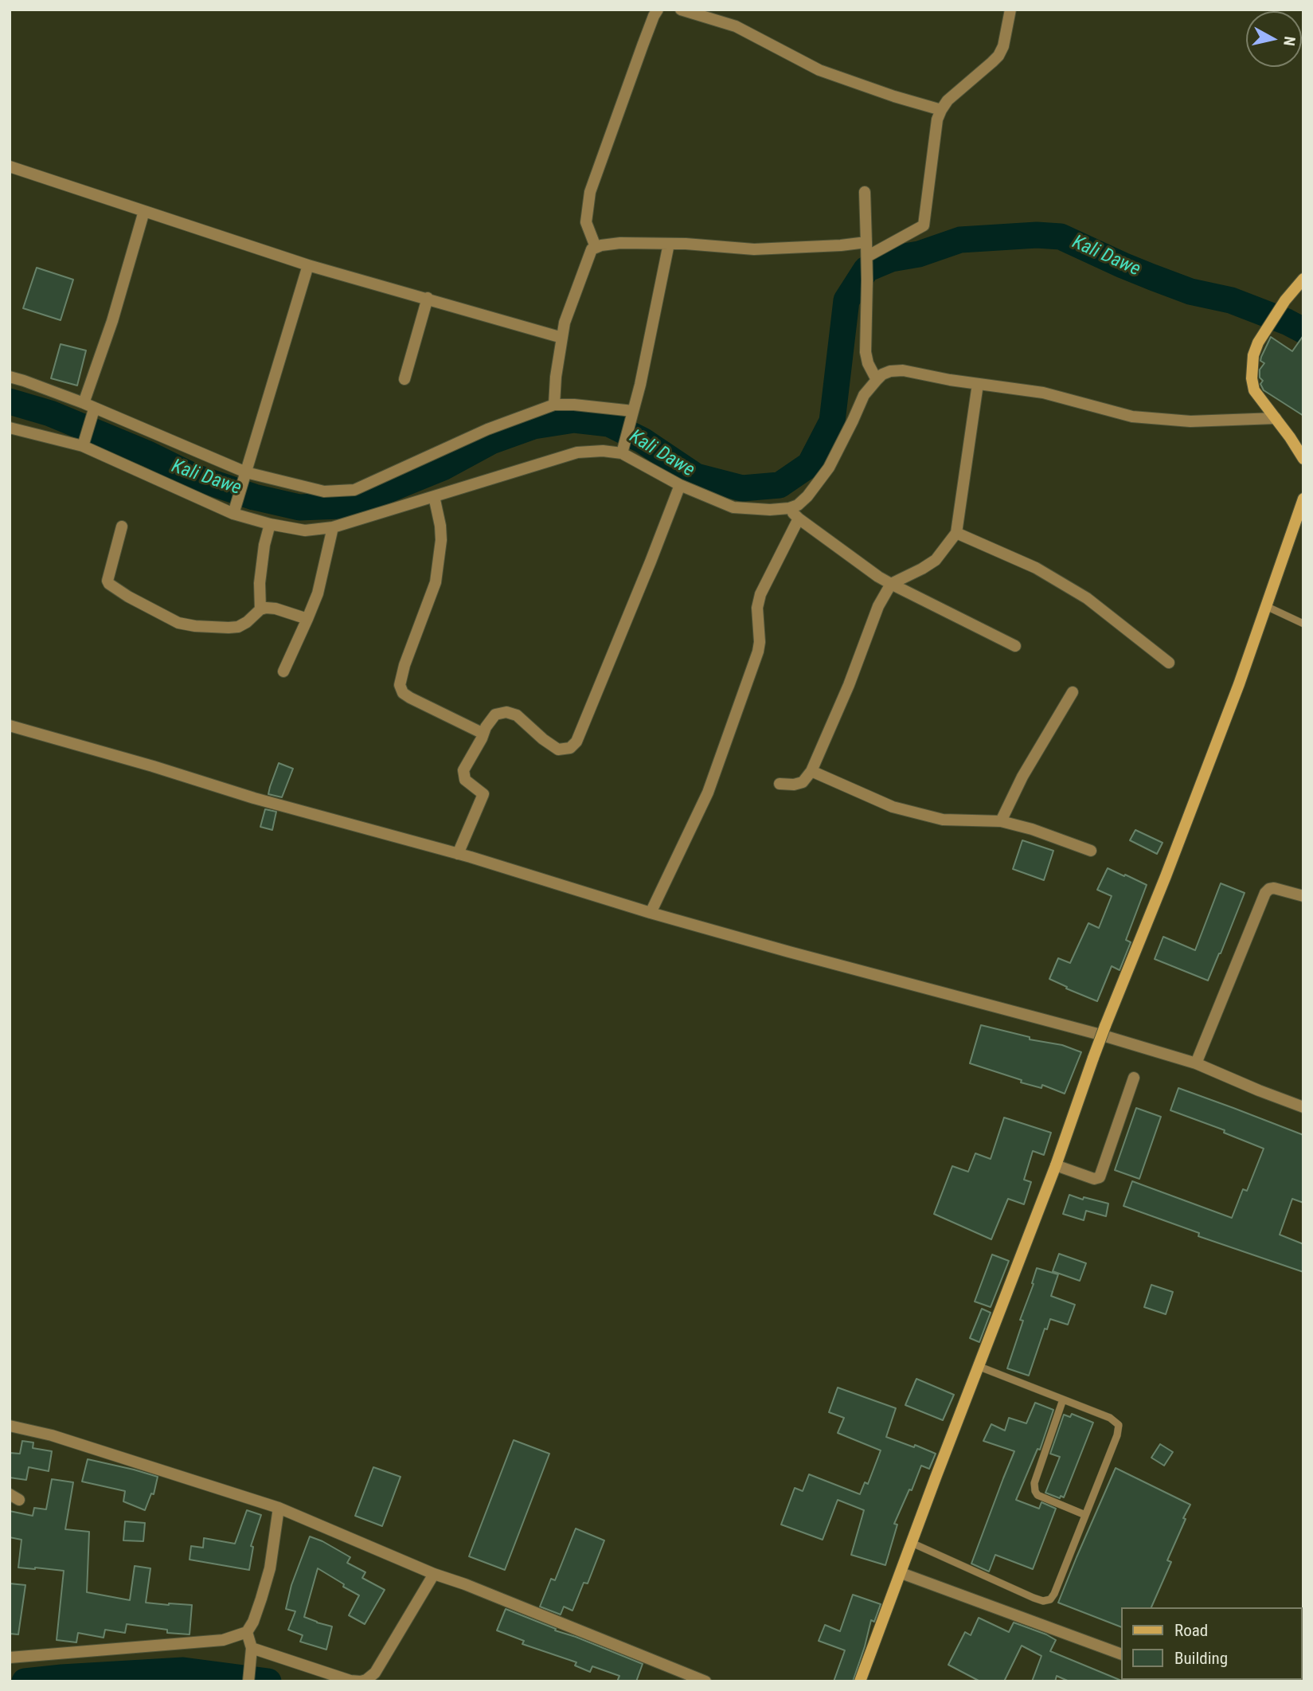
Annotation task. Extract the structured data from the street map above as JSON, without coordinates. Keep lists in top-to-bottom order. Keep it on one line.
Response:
{"water":["Kali Dawe"],"legend":["Road","Building"],"north":"right"}
